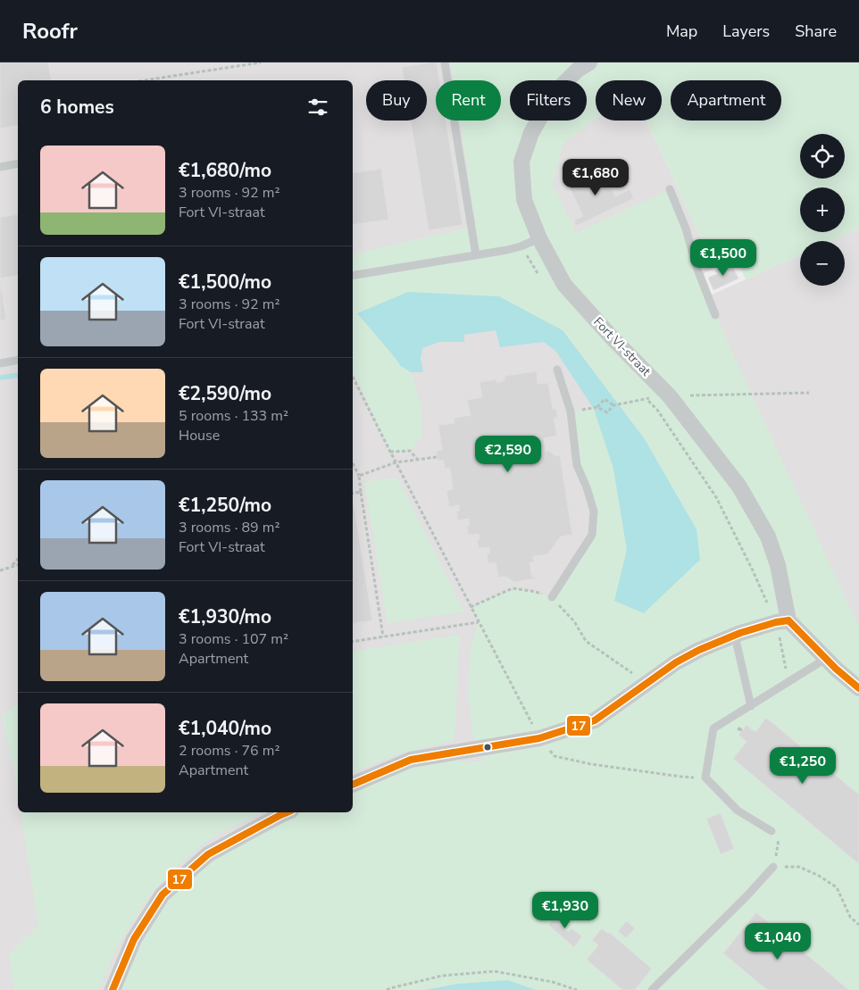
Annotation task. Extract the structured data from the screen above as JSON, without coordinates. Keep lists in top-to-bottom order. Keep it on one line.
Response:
{"streets":{"street":["Fort VI-straat"]},"lines":["transit line 17"],"page":{"header":"Roofr","nav":["Map","Layers","Share"],"chip":["Buy","Rent","Filters","New","Apartment"],"heading":"6 homes","map_buttons":["+","−"],"list":[{"name":"€1,680/mo","note":"3 rooms · 92 m² · Fort VI-straat"},{"name":"€1,500/mo","note":"3 rooms · 92 m² · Fort VI-straat"},{"name":"€2,590/mo","note":"5 rooms · 133 m² · House"},{"name":"€1,250/mo","note":"3 rooms · 89 m² · Fort VI-straat"},{"name":"€1,930/mo","note":"3 rooms · 107 m² · Apartment"},{"name":"€1,040/mo","note":"2 rooms · 76 m² · Apartment"}],"price":["€1,680","€1,500","€2,590","€1,250","€1,930","€1,040"]}}
